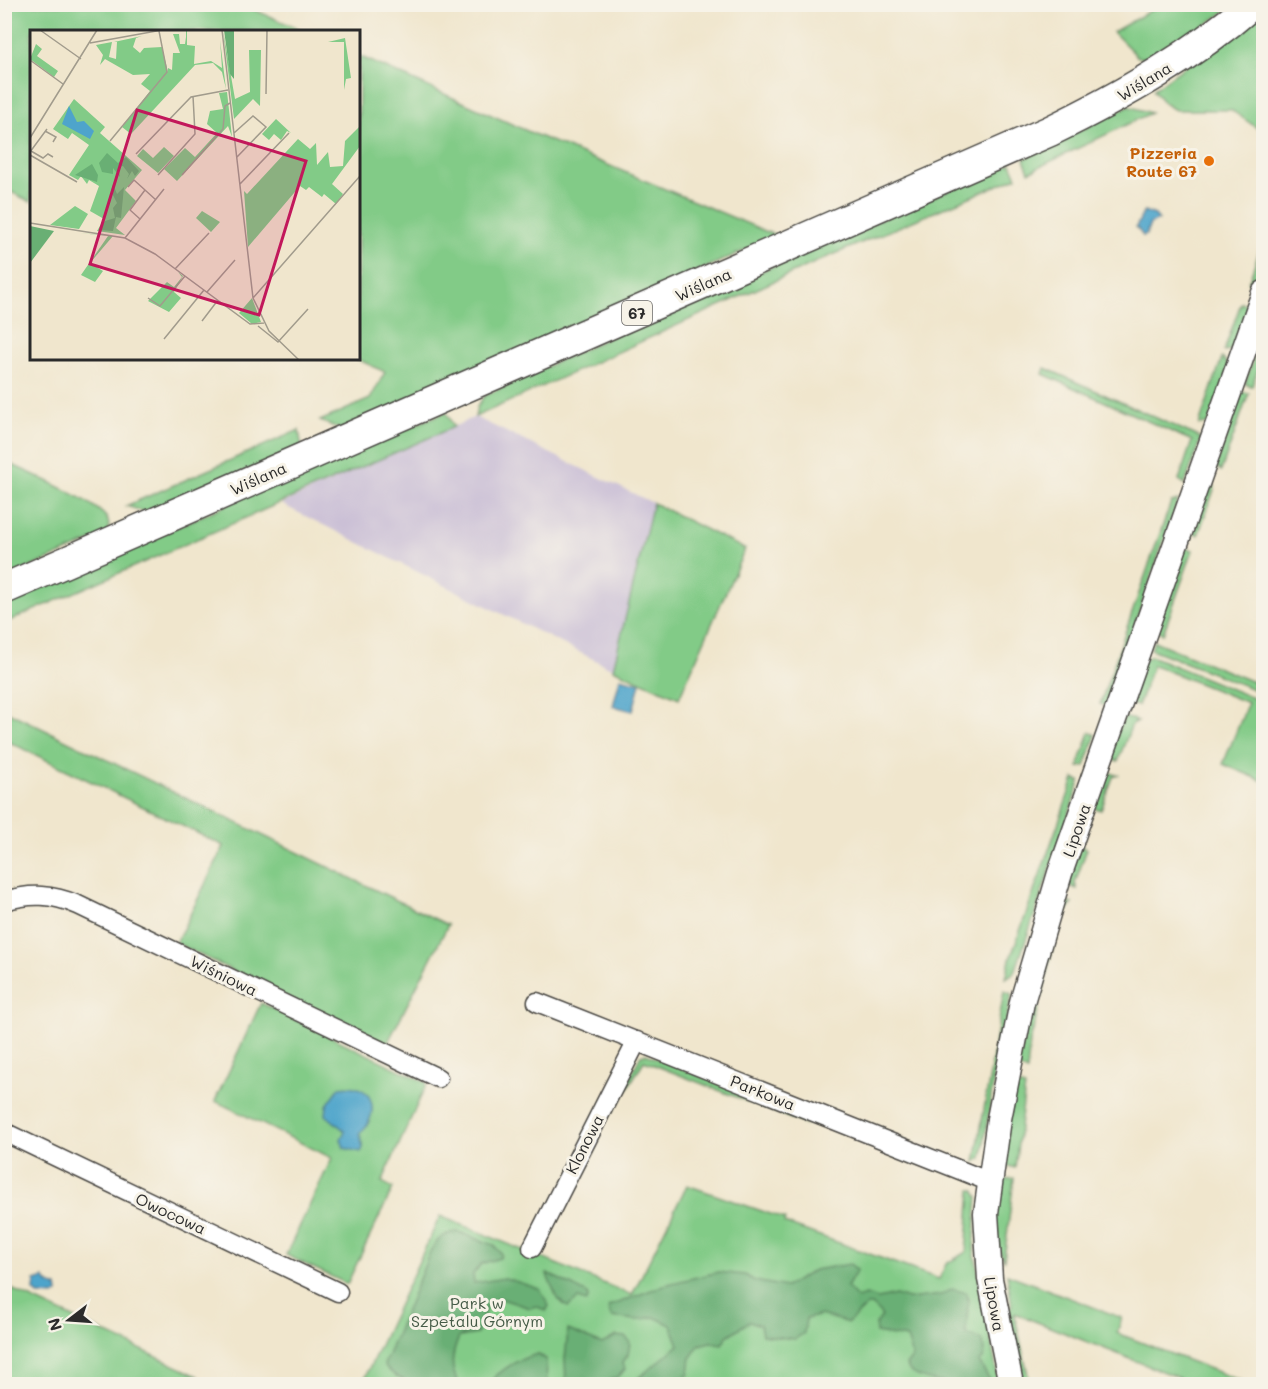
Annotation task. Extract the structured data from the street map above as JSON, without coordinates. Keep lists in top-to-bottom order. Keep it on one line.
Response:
{"streets":{"main road":["Wiślana","67"],"street":["Lipowa","Wiśniowa","Parkowa","Klonowa","Owocowa"]},"crossings":[["Lipowa","Parkowa"],["Parkowa","Klonowa"]],"parks":["Park w Szpetalu Górnym"],"places":["Pizzeria Route 67"],"north":"left"}
